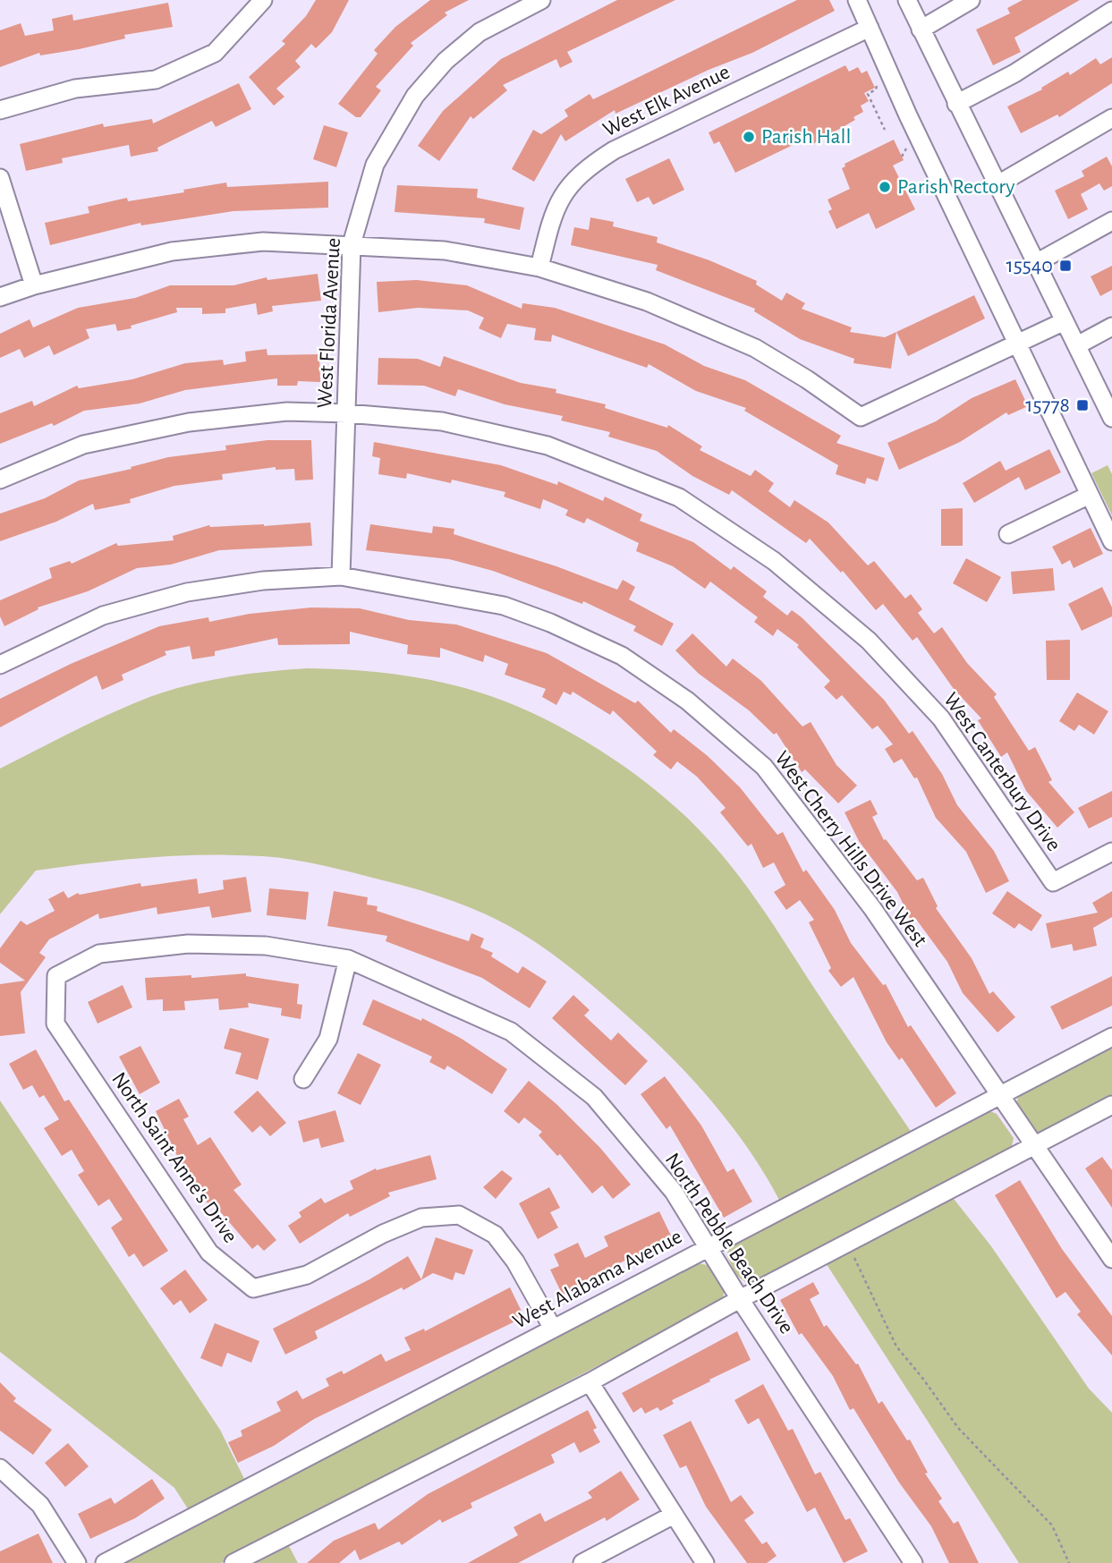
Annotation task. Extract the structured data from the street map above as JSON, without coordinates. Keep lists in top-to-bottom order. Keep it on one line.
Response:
{"streets":{"street":["West Elk Avenue","West Florida Avenue","West Canterbury Drive","West Cherry Hills Drive West","North Saint Anne's Drive","North Pebble Beach Drive","West Alabama Avenue"]},"crossings":[["West Florida Avenue","West Canterbury Drive"],["West Florida Avenue","West Cherry Hills Drive West"],["West Cherry Hills Drive West","West Alabama Avenue"],["North Saint Anne's Drive","North Pebble Beach Drive"],["North Saint Anne's Drive","West Alabama Avenue"],["North Pebble Beach Drive","West Alabama Avenue"]],"places":{"other":["Parish Hall","Parish Rectory"],"transit":["15540","15778"]}}
